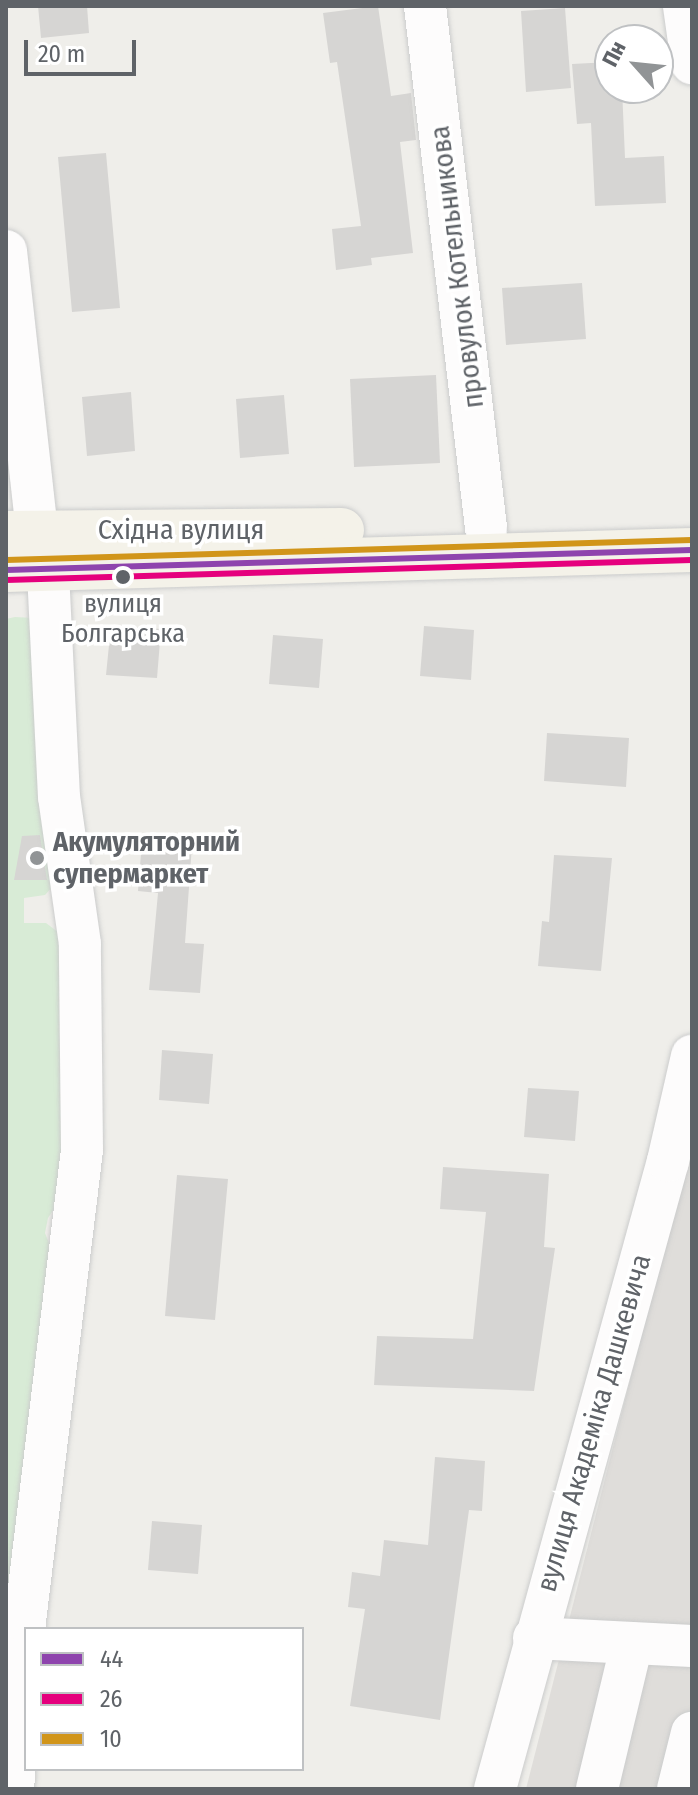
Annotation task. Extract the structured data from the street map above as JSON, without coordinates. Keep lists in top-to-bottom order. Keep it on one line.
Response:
{"streets":{"main road":["Східна вулиця"],"street":["провулок Котельникова","вулиця Академіка Дашкевича"]},"crossings":[["провулок Котельникова","Східна вулиця"]],"places":["вулиця Болгарська","Акумуляторний супермаркет"],"lines":["transit line 10","transit line 44","transit line 26"],"legend":["44","26","10"],"scale_bar":"20 m","north":"top left"}
